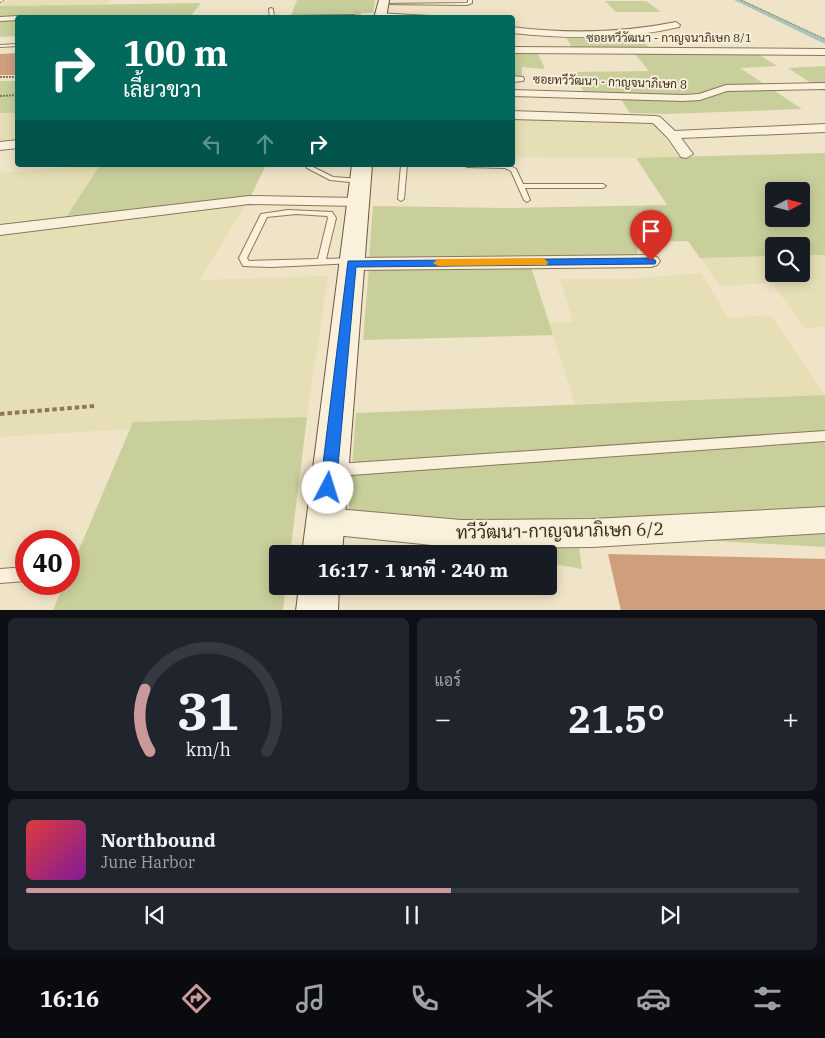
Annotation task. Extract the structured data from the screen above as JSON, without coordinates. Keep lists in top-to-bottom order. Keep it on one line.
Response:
{"streets":{"street":["ซอยทวีวัฒนา - กาญจนาภิเษก 8/1","ซอยทวีวัฒนา - กาญจนาภิเษก 8","ทวีวัฒนา-กาญจนาภิเษก 6/2"]},"north":"right","page":{"turn":["100 m","เลี้ยวขวา"],"limit":"40","trip":"16:17 · 1 นาที · 240 m","tile":"แอร์","heat":["−","21.5°","+"],"song":["Northbound","June Harbor"],"tabs":"16:16","gauge":["31","km/h"]}}
